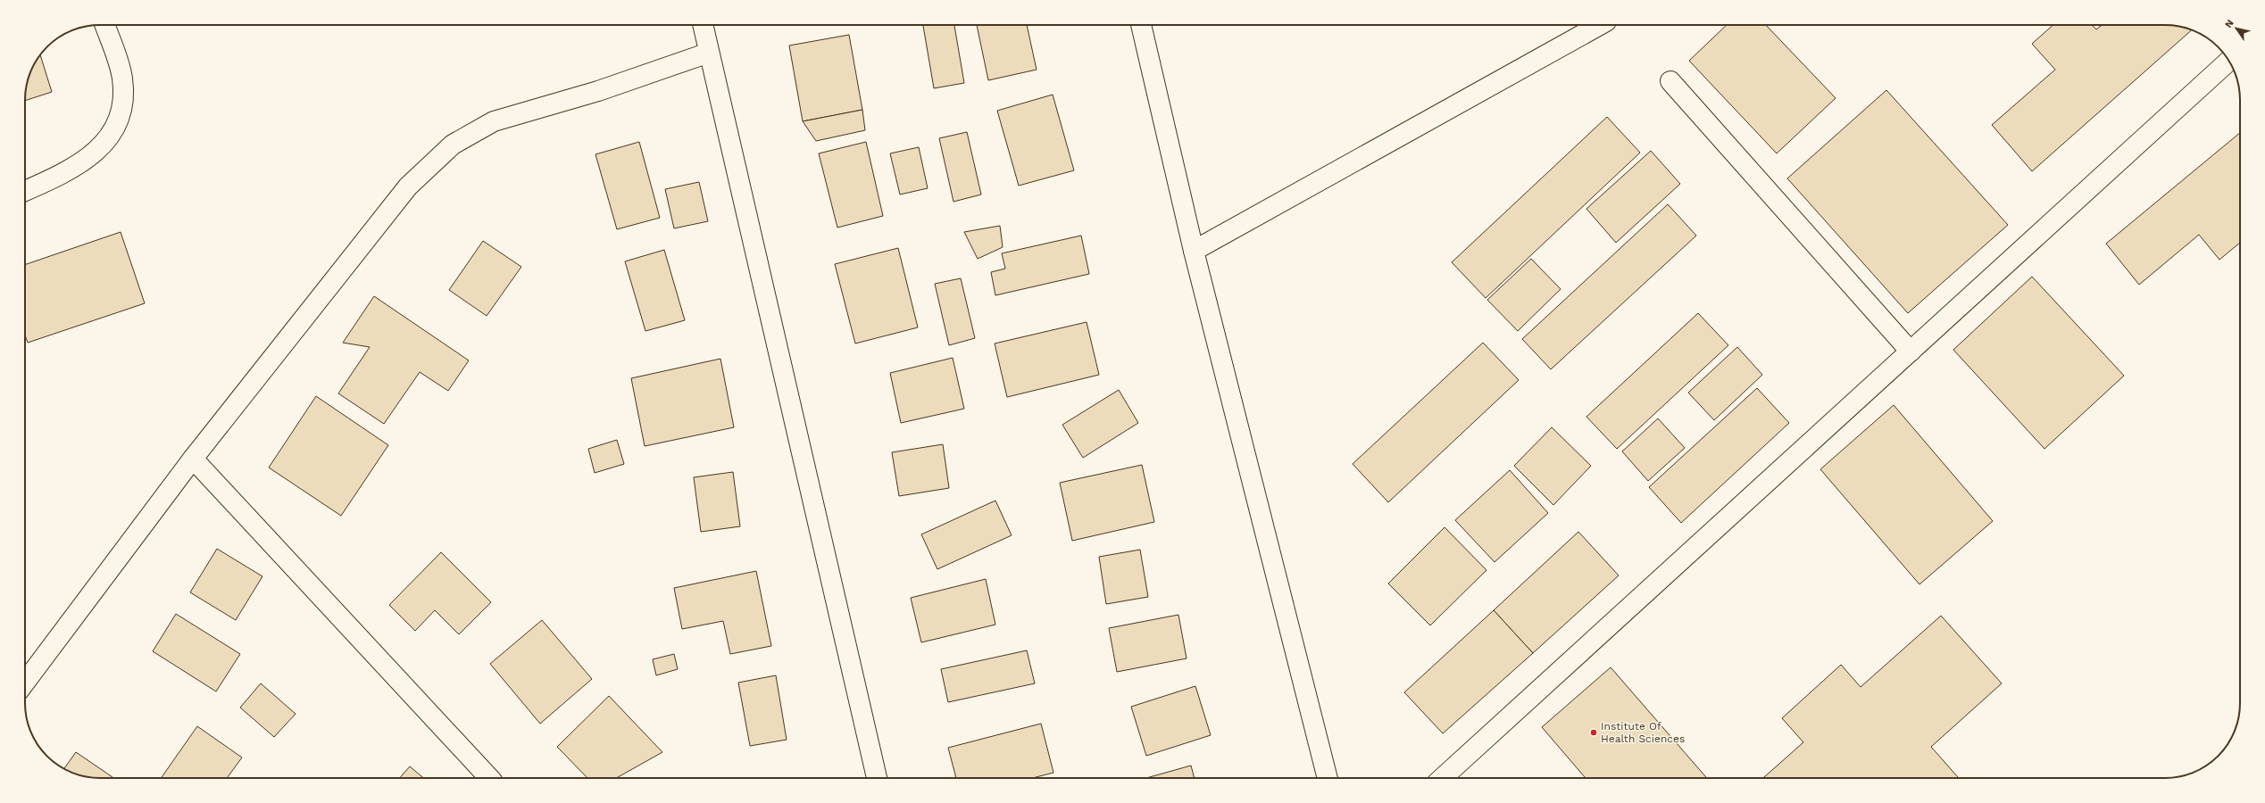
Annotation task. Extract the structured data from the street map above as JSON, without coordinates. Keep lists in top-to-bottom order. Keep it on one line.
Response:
{"places":["Institute Of Health Sciences"],"north":"top left"}
